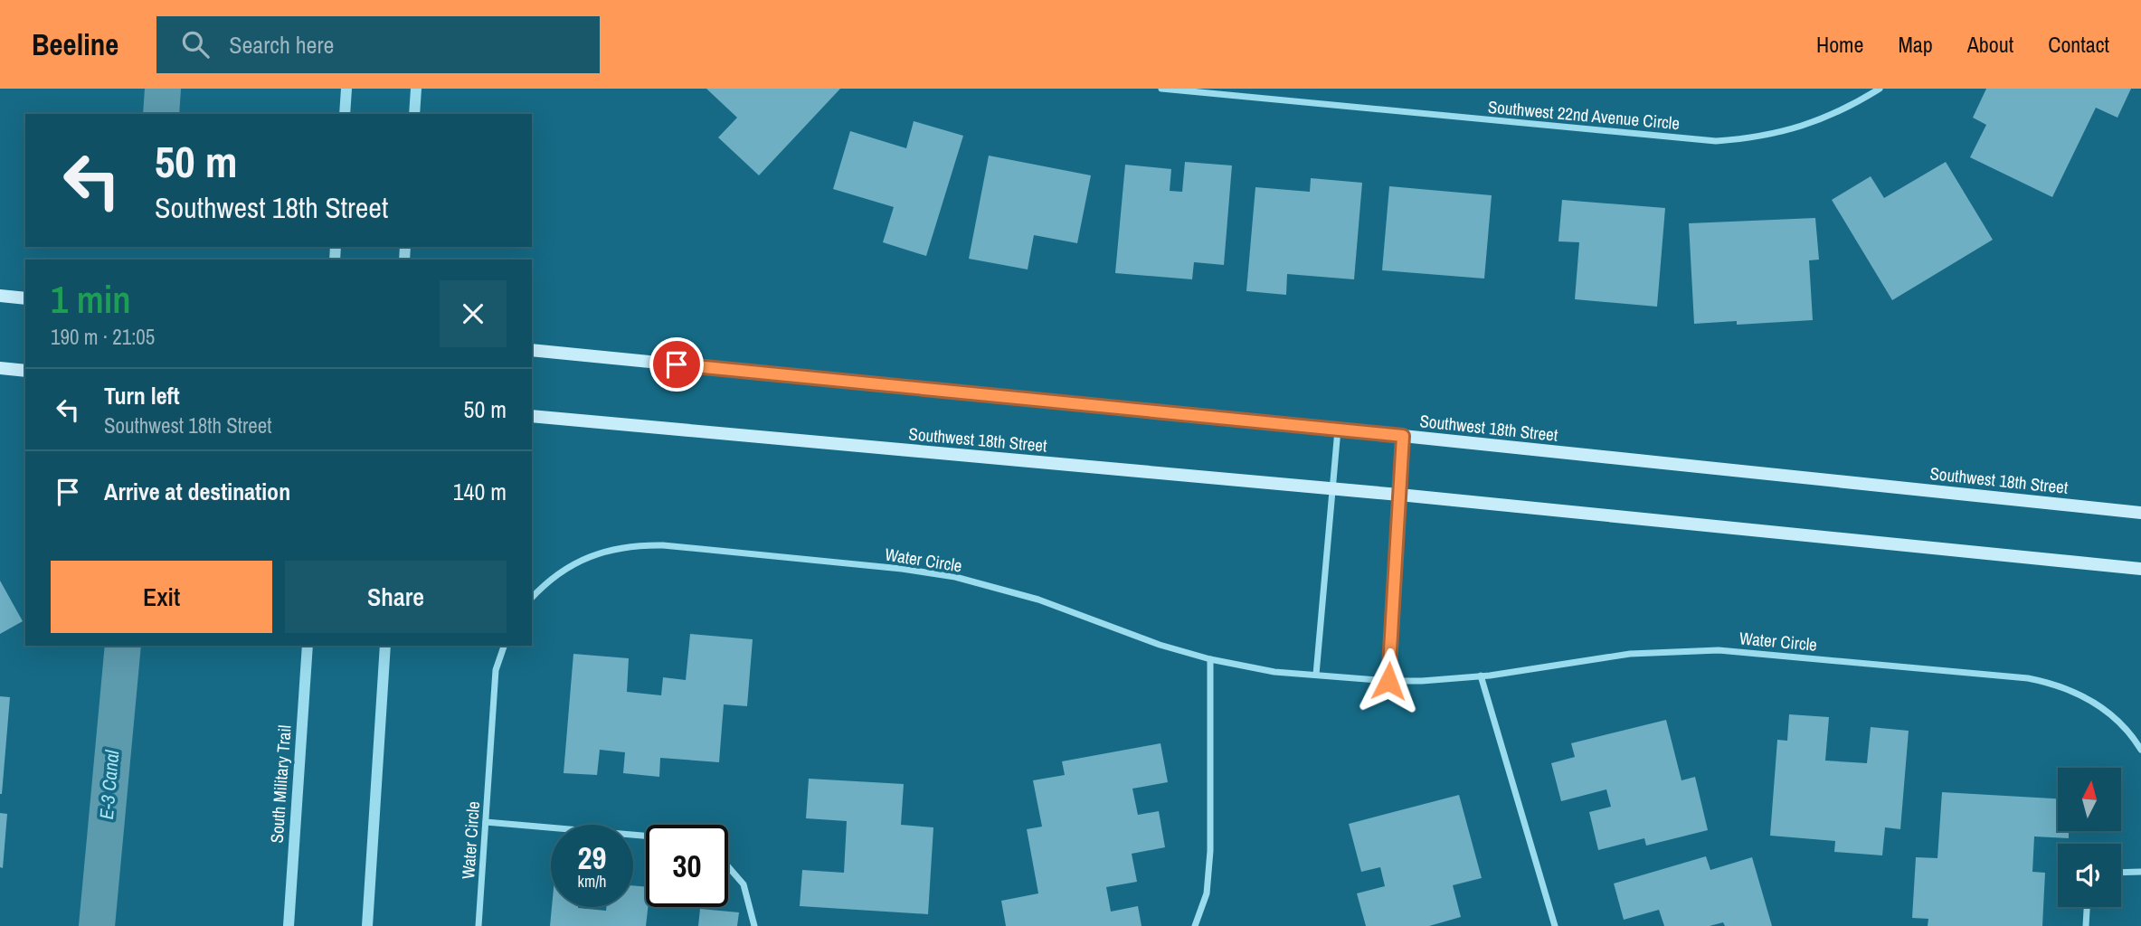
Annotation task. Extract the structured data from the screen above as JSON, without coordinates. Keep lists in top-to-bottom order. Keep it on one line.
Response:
{"streets":{"main road":["Southwest 18th Street"],"street":["Southwest 22nd Avenue Circle","Water Circle","South Military Trail"]},"water":["E-3 Canal"],"north":"top","page":{"header":"Beeline","search":"Search here","nav":["Home","Map","About","Contact"],"turn":["50 m","Southwest 18th Street"],"heading":["1 min","190 m · 21:05"],"list":[{"name":"Turn left","note":"Southwest 18th Street","value":"50 m"},{"name":"Arrive at destination","value":"140 m"}],"buttons":["Exit","Share"],"speed":"29 km/h","limit":"30"}}
